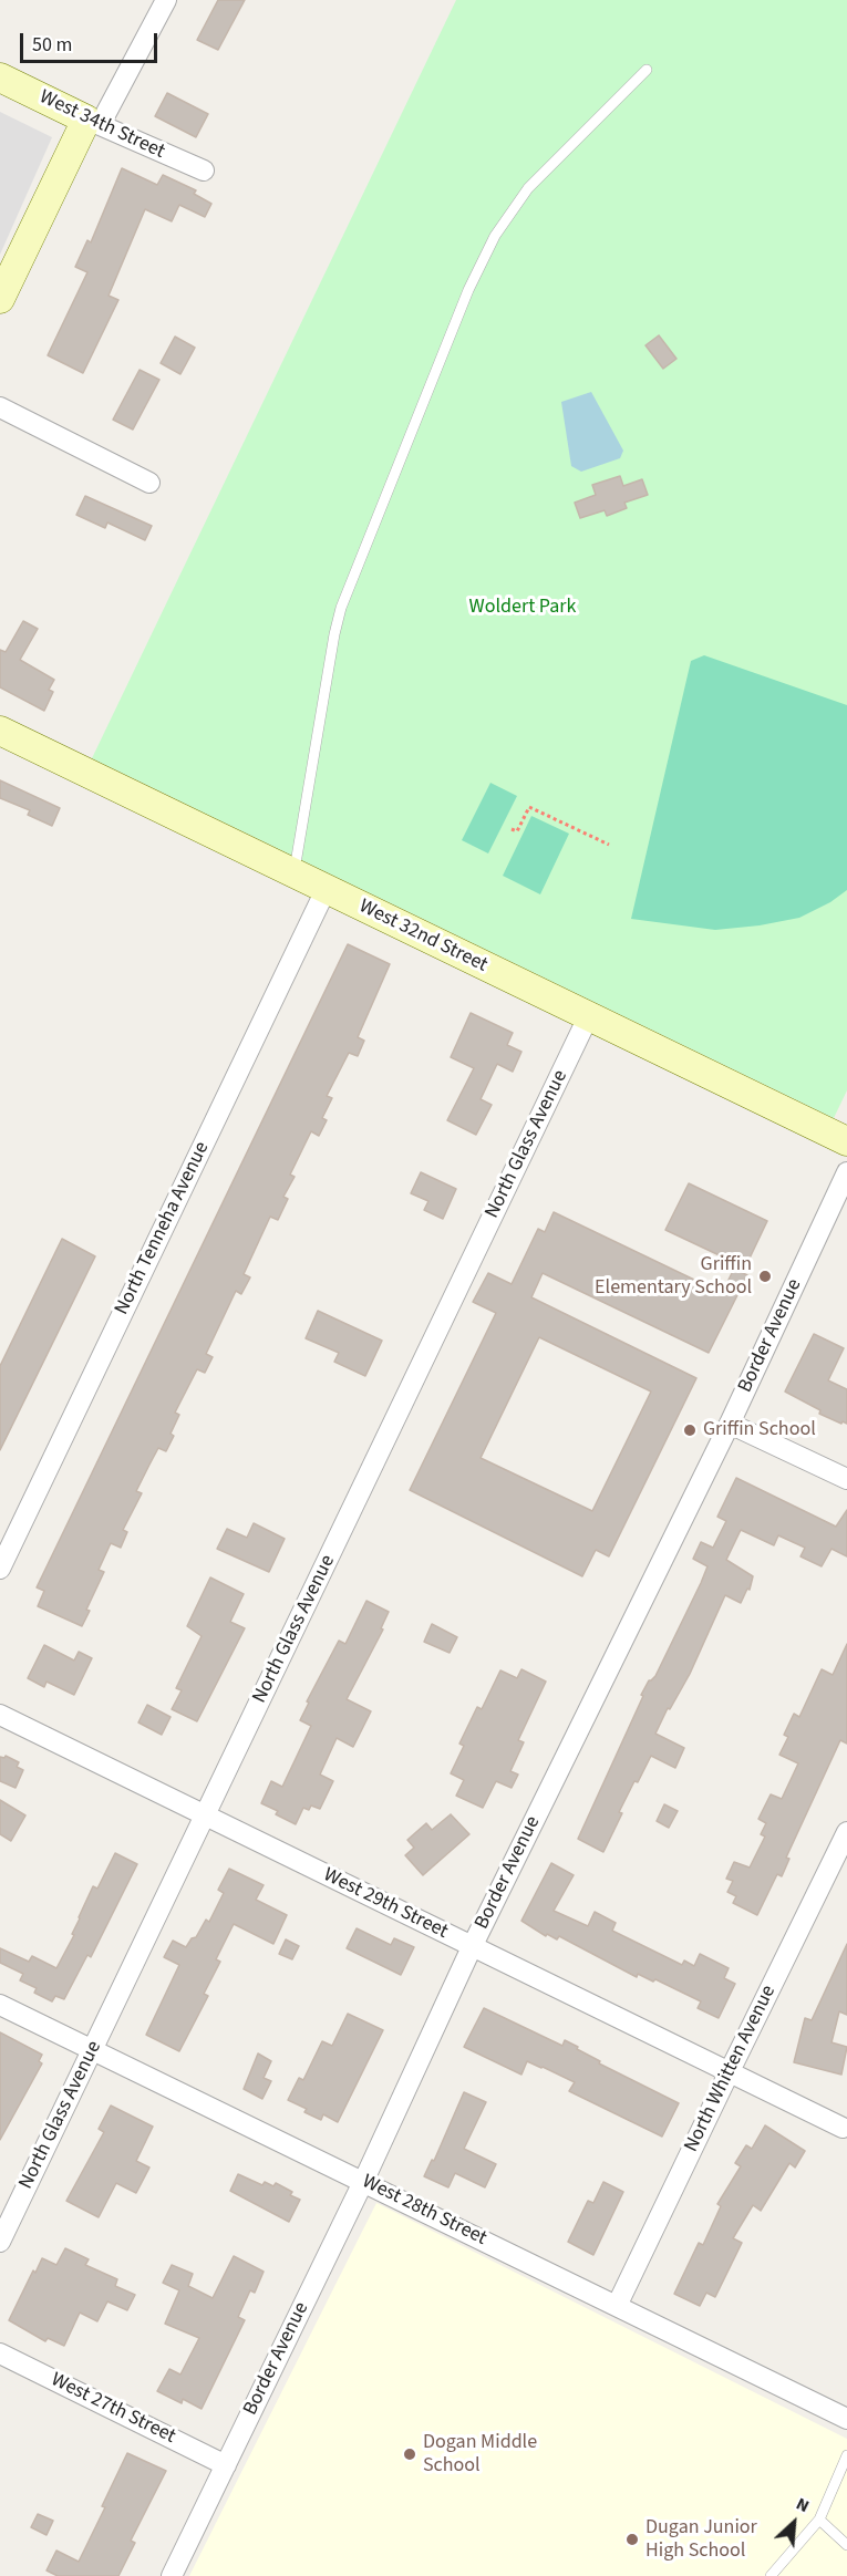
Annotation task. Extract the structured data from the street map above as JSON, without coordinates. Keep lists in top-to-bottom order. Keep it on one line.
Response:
{"streets":{"street":["West 34th Street","West 32nd Street","North Glass Avenue","North Tenneha Avenue","Border Avenue","West 29th Street","North Whitten Avenue","West 28th Street","West 27th Street"]},"crossings":[["West 32nd Street","North Glass Avenue"],["West 32nd Street","North Tenneha Avenue"],["North Glass Avenue","West 29th Street"],["North Glass Avenue","West 28th Street"],["Border Avenue","West 29th Street"],["Border Avenue","West 28th Street"],["Border Avenue","West 27th Street"],["West 29th Street","North Whitten Avenue"],["North Whitten Avenue","West 28th Street"]],"parks":["Woldert Park"],"places":["Griffin Elementary School","Griffin School","Dogan Middle School","Dugan Junior High School"],"scale_bar":"50 m","north":"top right"}
